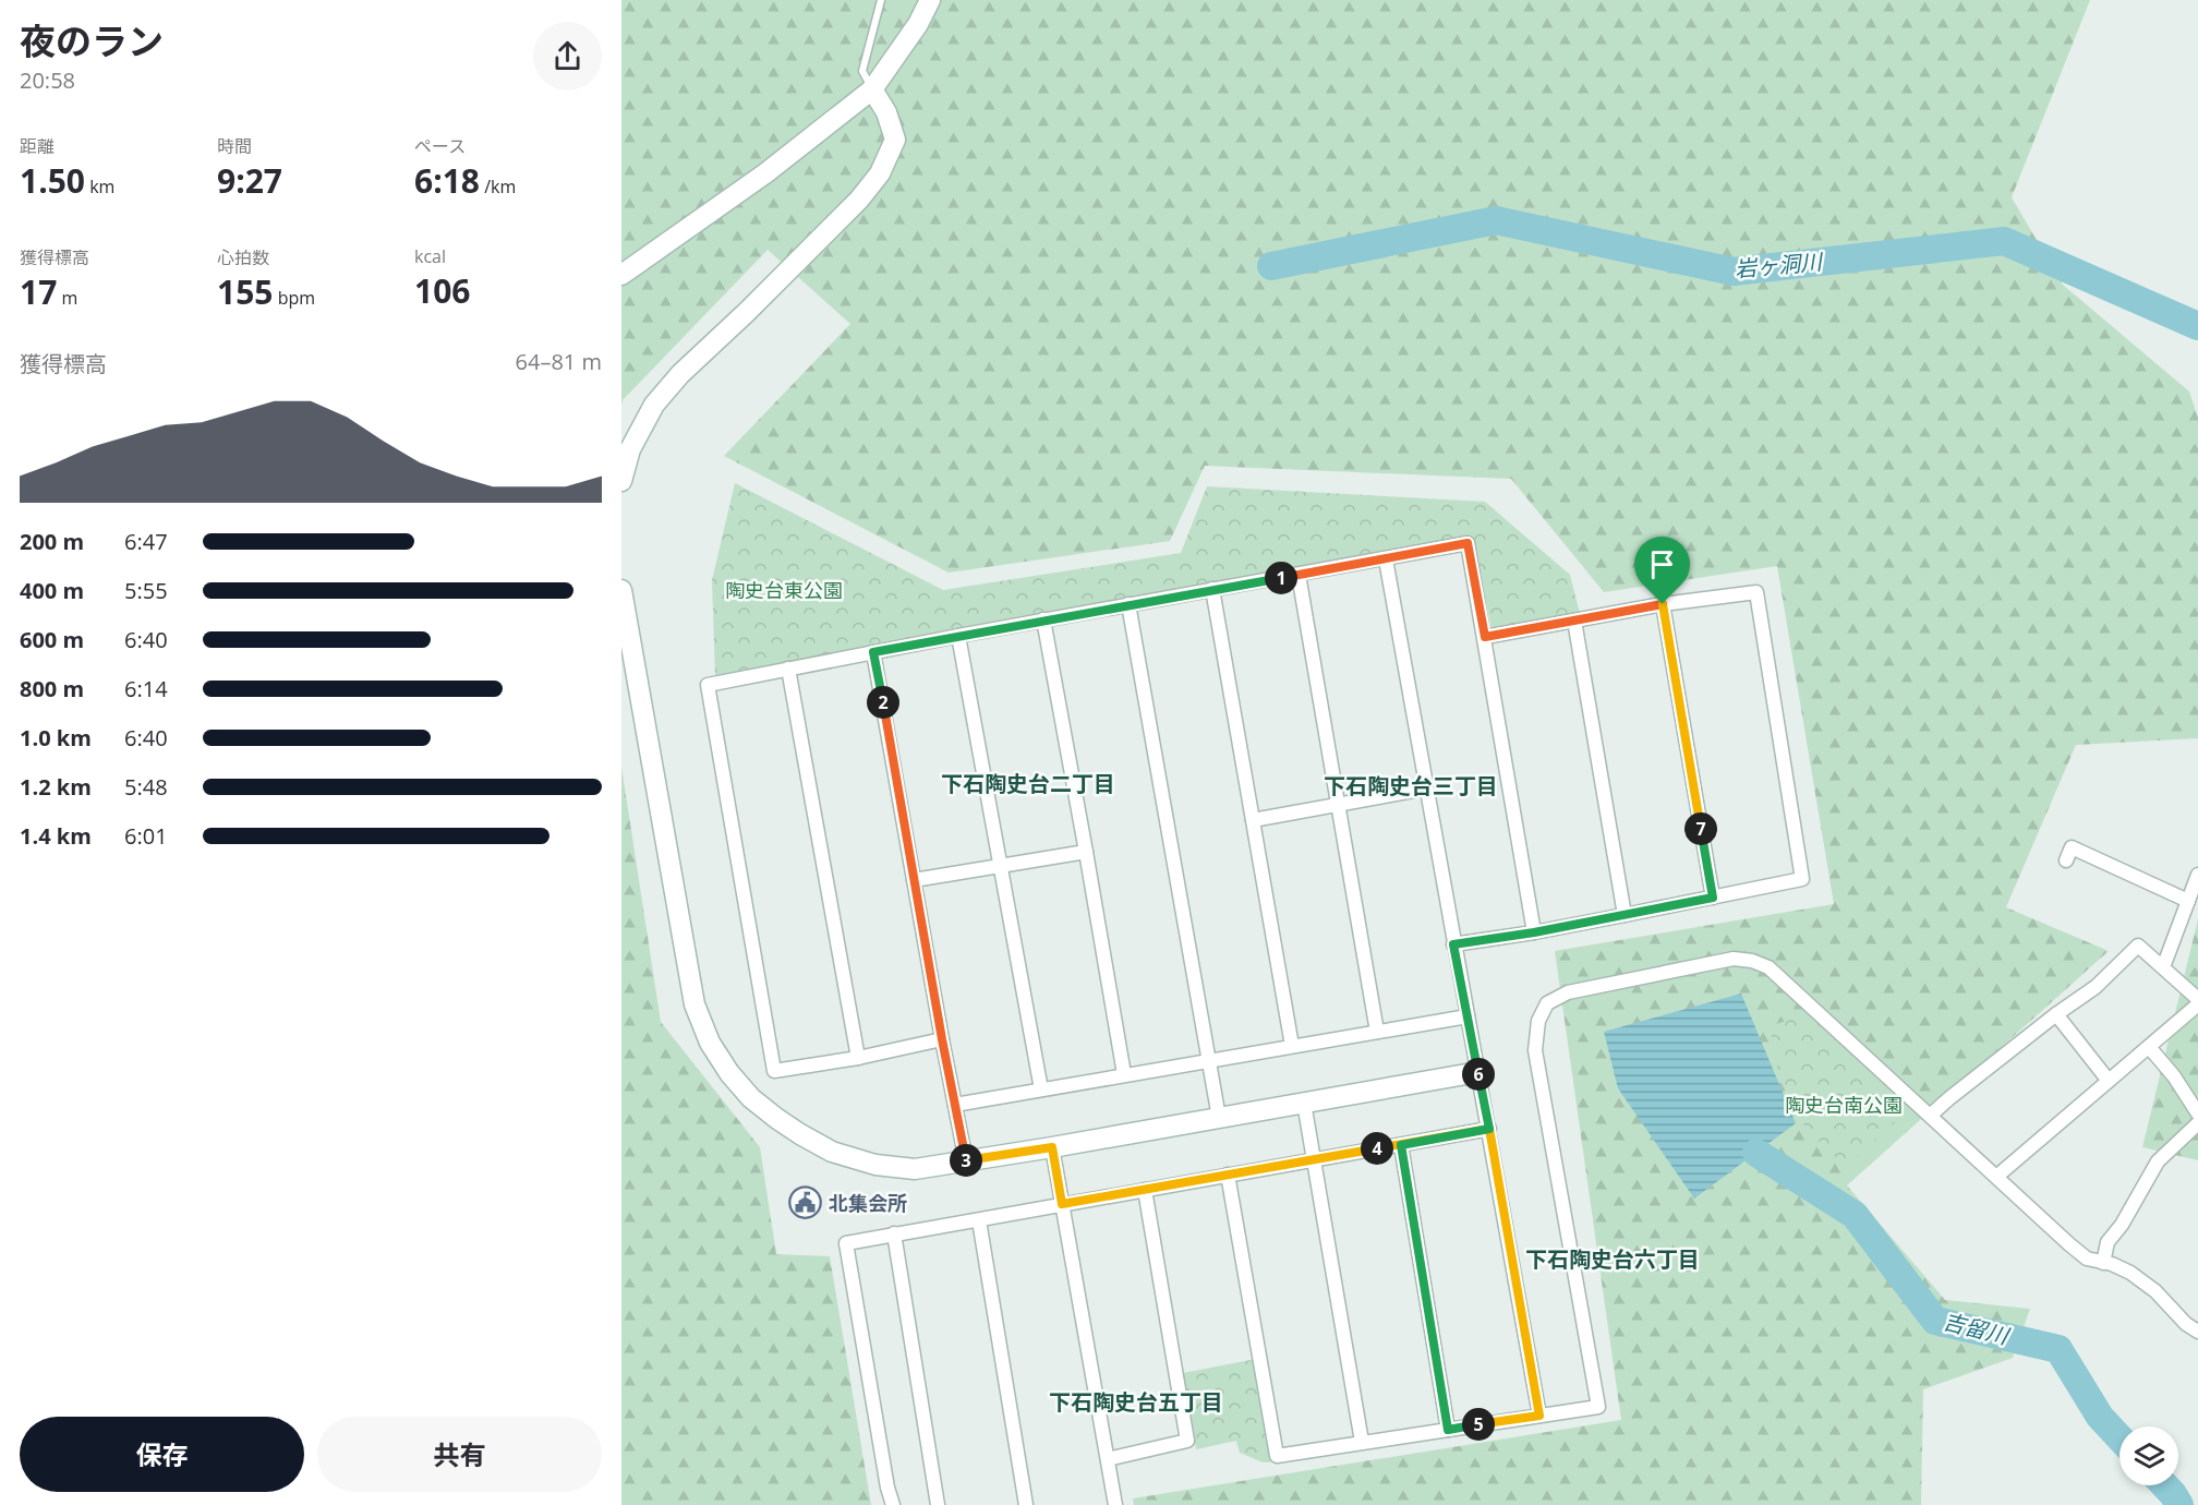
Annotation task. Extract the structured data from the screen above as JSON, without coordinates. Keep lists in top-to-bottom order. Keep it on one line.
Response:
{"districts":["下石陶史台二丁目","下石陶史台三丁目","下石陶史台六丁目","下石陶史台五丁目"],"water":["岩ヶ洞川","吉留川"],"parks":["陶史台東公園","陶史台南公園"],"places":{"public building":["北集会所"]},"page":{"heading":["夜のラン","20:58"],"stats":[["距離","1.50 km"],["時間","9:27"],["ペース","6:18 /km"],["獲得標高","17 m"],["心拍数","155 bpm"],["kcal","106"]],"chart":["獲得標高","64–81 m"],"list":[{"name":"200 m","note":"6:47"},{"name":"400 m","note":"5:55"},{"name":"600 m","note":"6:40"},{"name":"800 m","note":"6:14"},{"name":"1.0 km","note":"6:40"},{"name":"1.2 km","note":"5:48"},{"name":"1.4 km","note":"6:01"}],"pins":["1","2","7","6","4","3","5"],"buttons":["保存","共有"]}}
